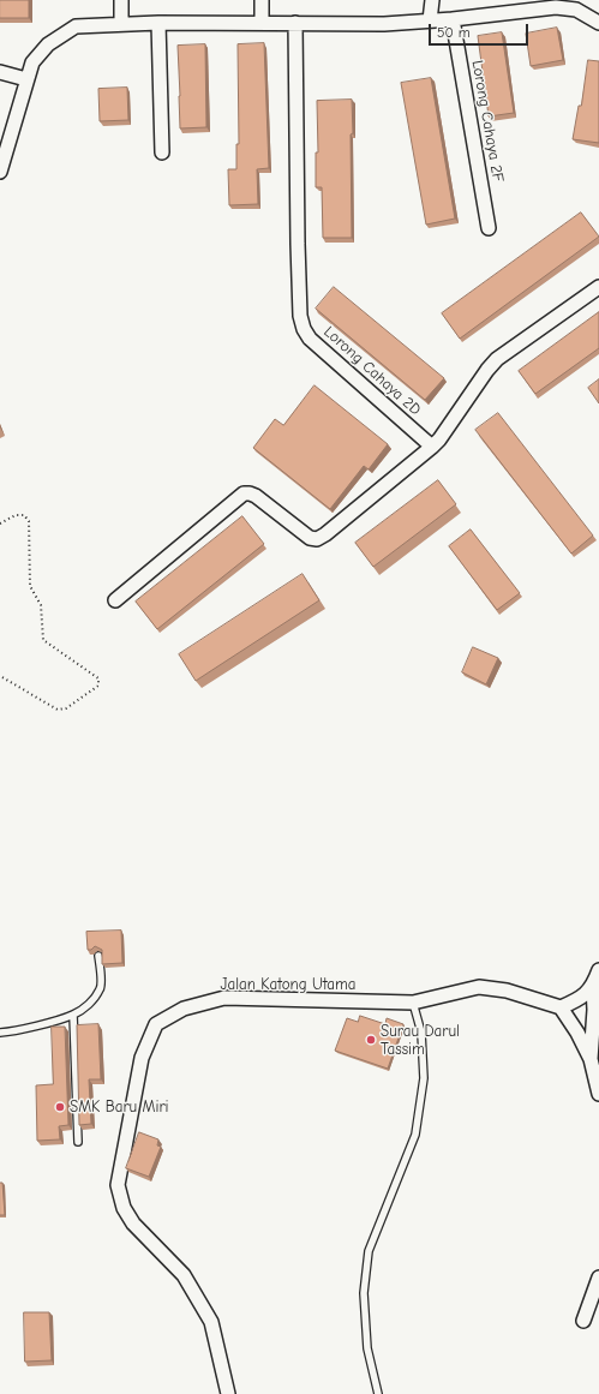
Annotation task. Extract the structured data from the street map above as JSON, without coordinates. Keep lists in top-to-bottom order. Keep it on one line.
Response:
{"streets":{"street":["Lorong Cahaya 2F","Lorong Cahaya 2D","Jalan Katong Utama"]},"places":["Surau Darul Tassim","SMK Baru Miri"],"scale_bar":"50 m"}
